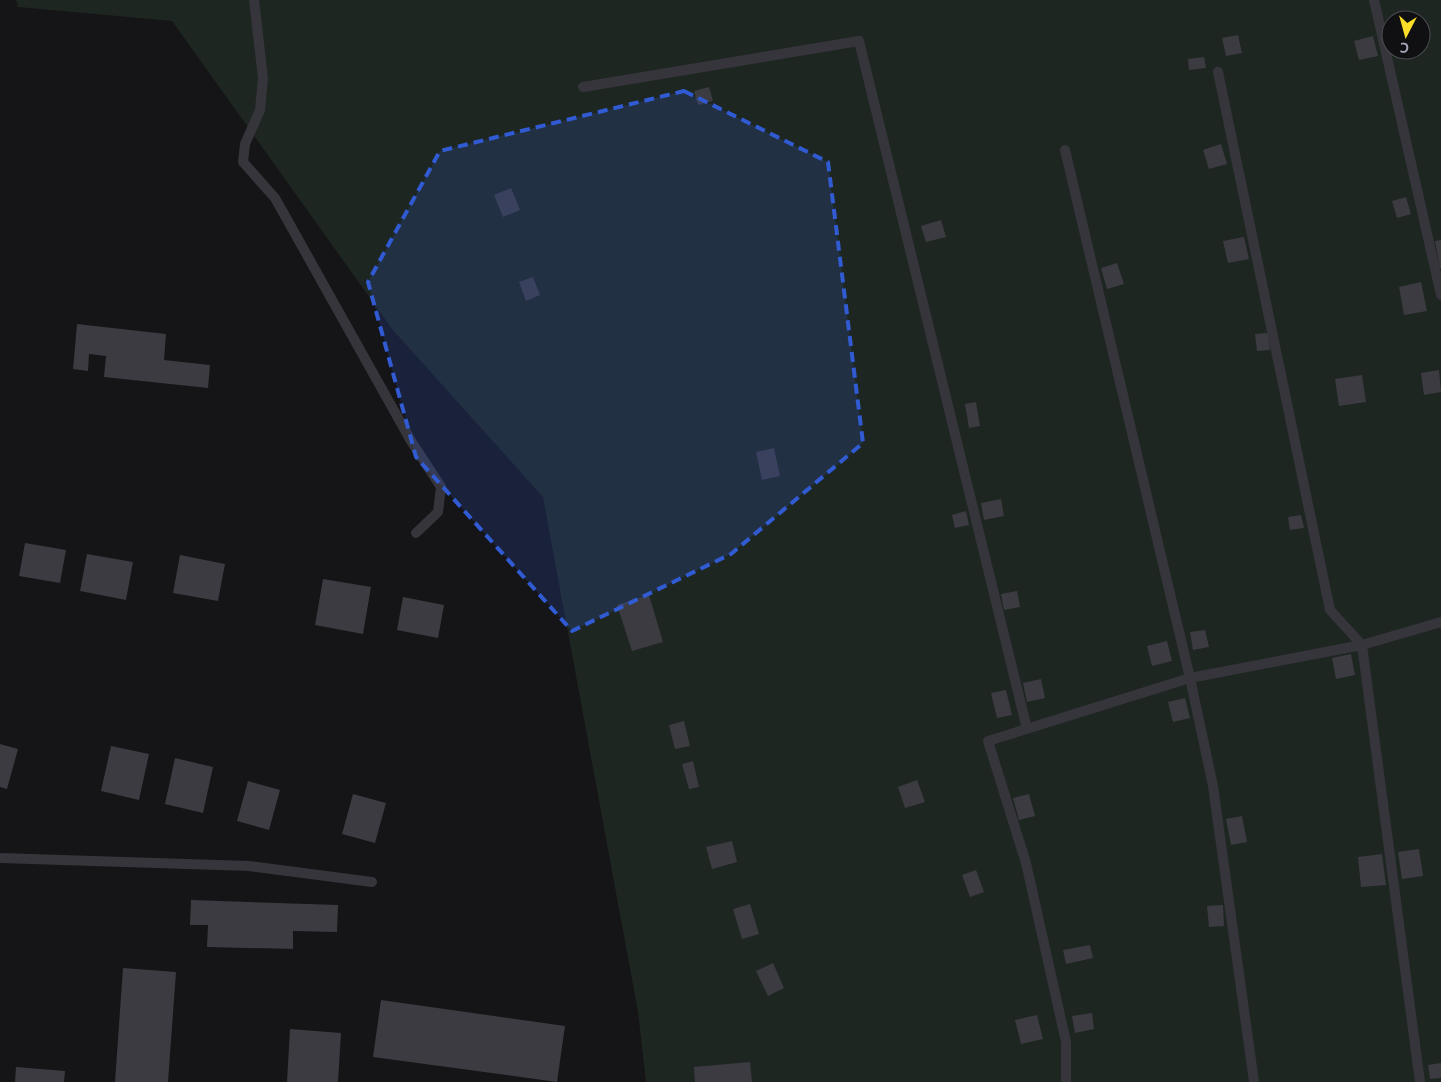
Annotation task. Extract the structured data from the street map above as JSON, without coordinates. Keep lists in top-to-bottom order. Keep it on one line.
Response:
{"north":"bottom"}
